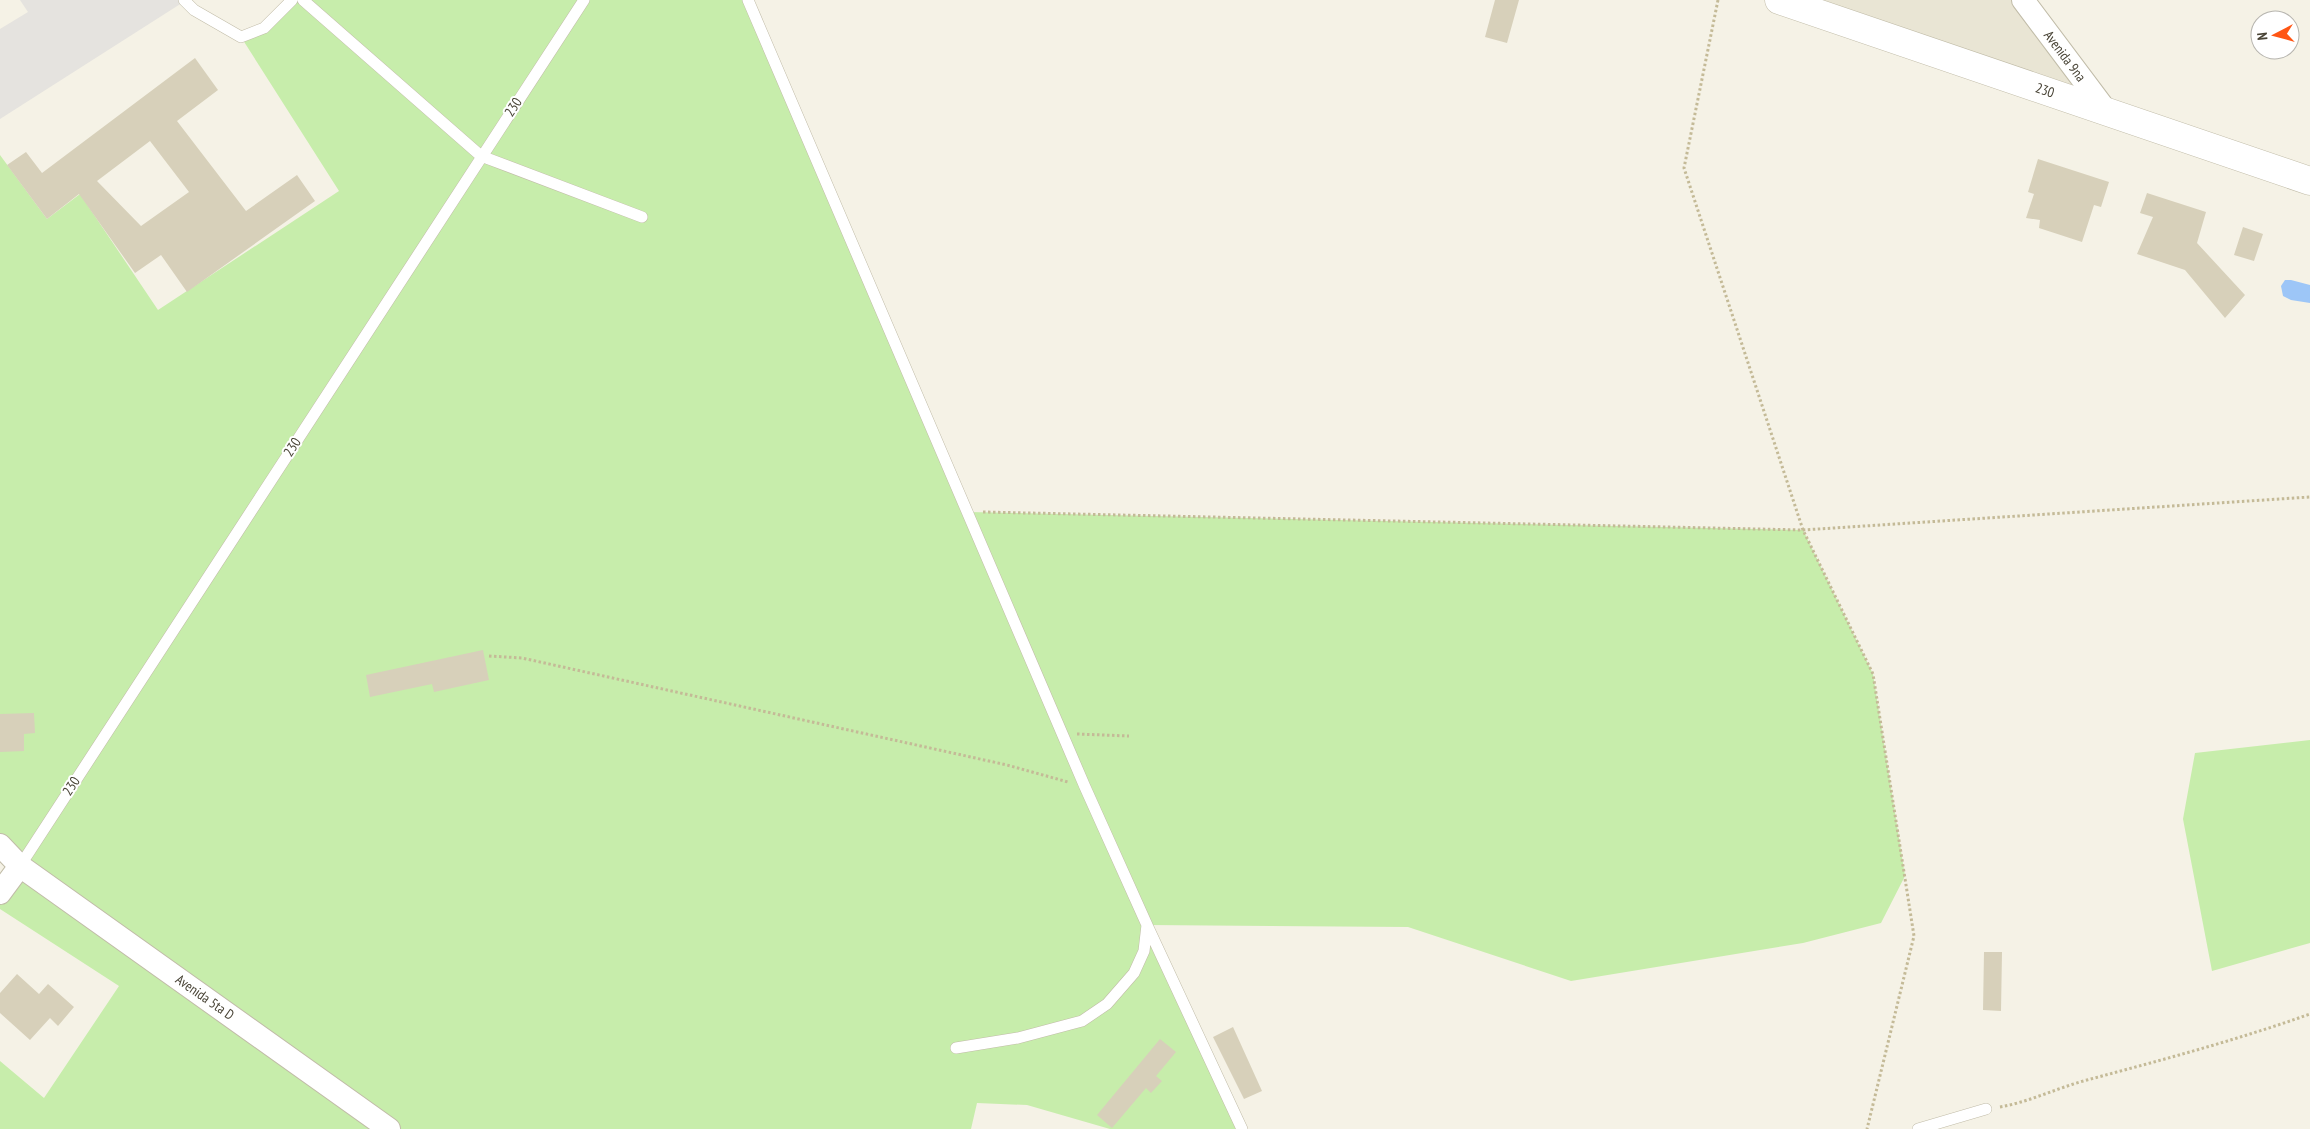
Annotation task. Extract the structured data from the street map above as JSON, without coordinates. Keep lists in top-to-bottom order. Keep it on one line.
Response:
{"streets":{"street":["Avenida 9na","230","Avenida 5ta D"]},"crossings":[["Avenida 9na","230"],["230","Avenida 5ta D"]],"north":"left"}
